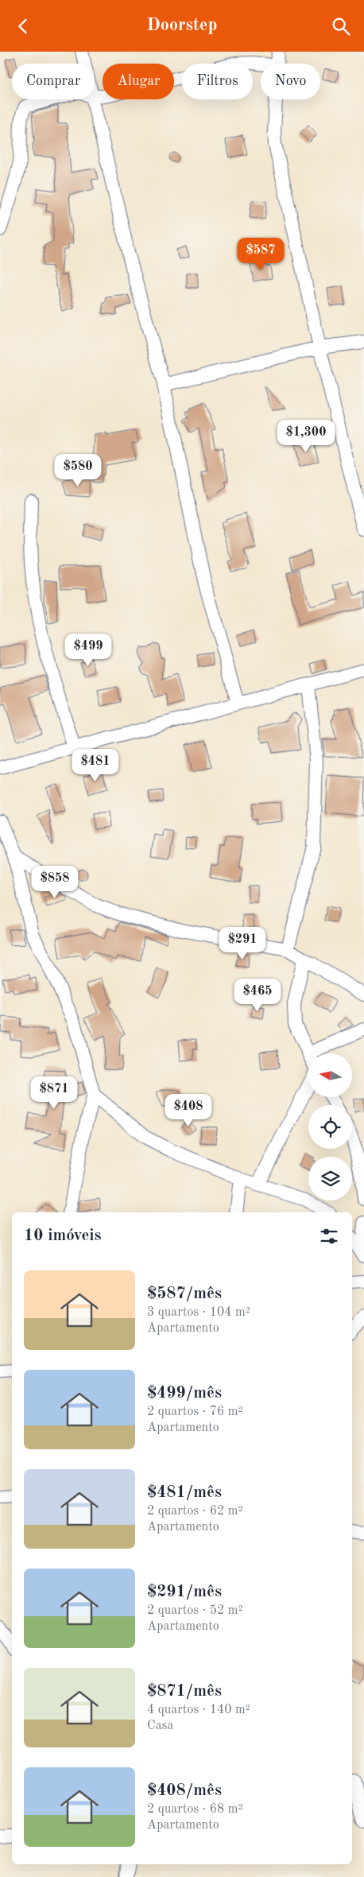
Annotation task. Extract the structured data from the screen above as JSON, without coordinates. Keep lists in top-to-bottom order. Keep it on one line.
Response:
{"north":"left","page":{"header":"Doorstep","chip":["Comprar","Alugar","Filtros","Novo"],"price":["$587","$1,300","$580","$499","$481","$858","$291","$465","$871","$408"],"heading":"10 imóveis","list":[{"name":"$587/mês","note":"3 quartos · 104 m² · Apartamento"},{"name":"$499/mês","note":"2 quartos · 76 m² · Apartamento"},{"name":"$481/mês","note":"2 quartos · 62 m² · Apartamento"},{"name":"$291/mês","note":"2 quartos · 52 m² · Apartamento"},{"name":"$871/mês","note":"4 quartos · 140 m² · Casa"},{"name":"$408/mês","note":"2 quartos · 68 m² · Apartamento"}]}}
